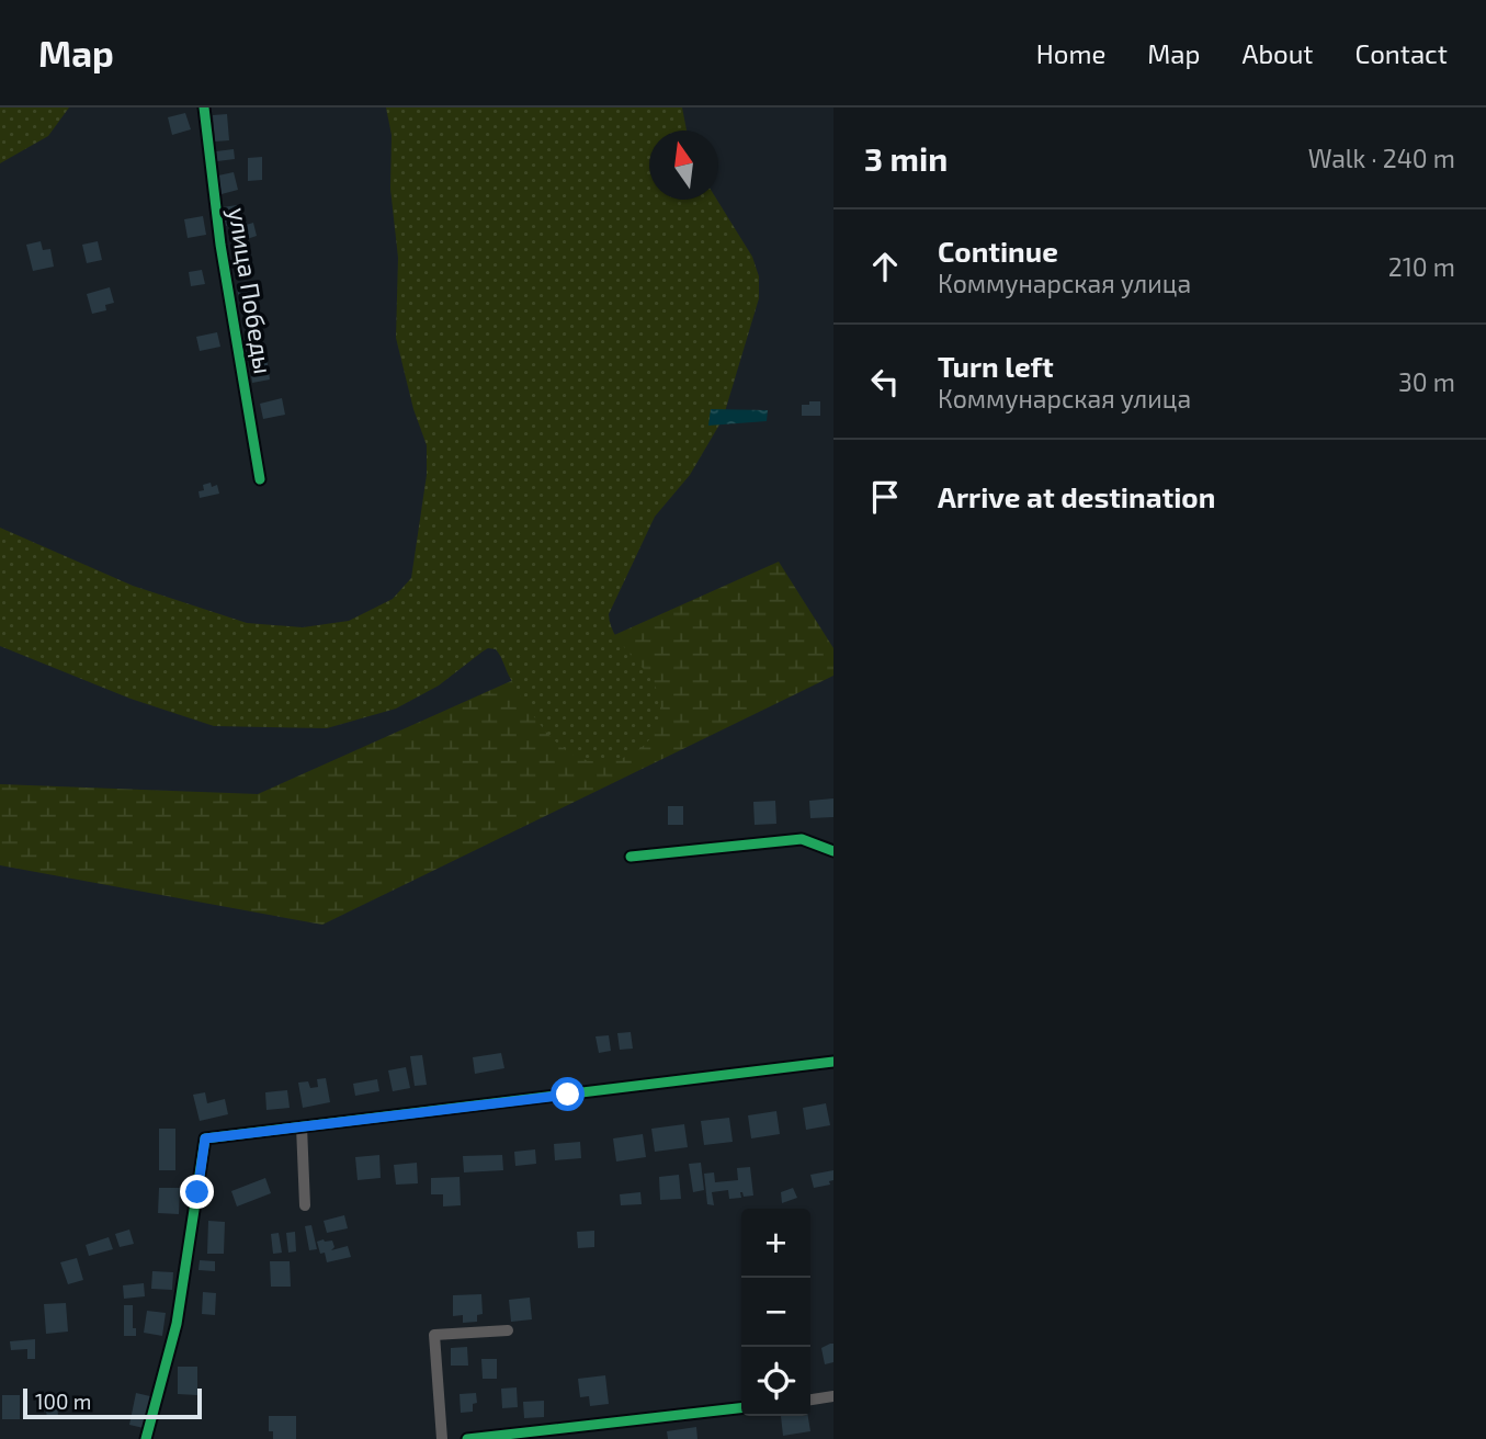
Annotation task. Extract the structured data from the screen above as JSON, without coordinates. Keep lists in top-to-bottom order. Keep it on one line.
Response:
{"streets":{"street":["улица Победы"]},"scale_bar":"100 m","north":"top","page":{"header":"Map","nav":["Home","Map","About","Contact"],"heading":["3 min","Walk · 240 m"],"list":[["Continue","Коммунарская улица","210 m"],["Turn left","Коммунарская улица","30 m"],"Arrive at destination"],"map_buttons":["+","−"],"scale":"100 m"}}
